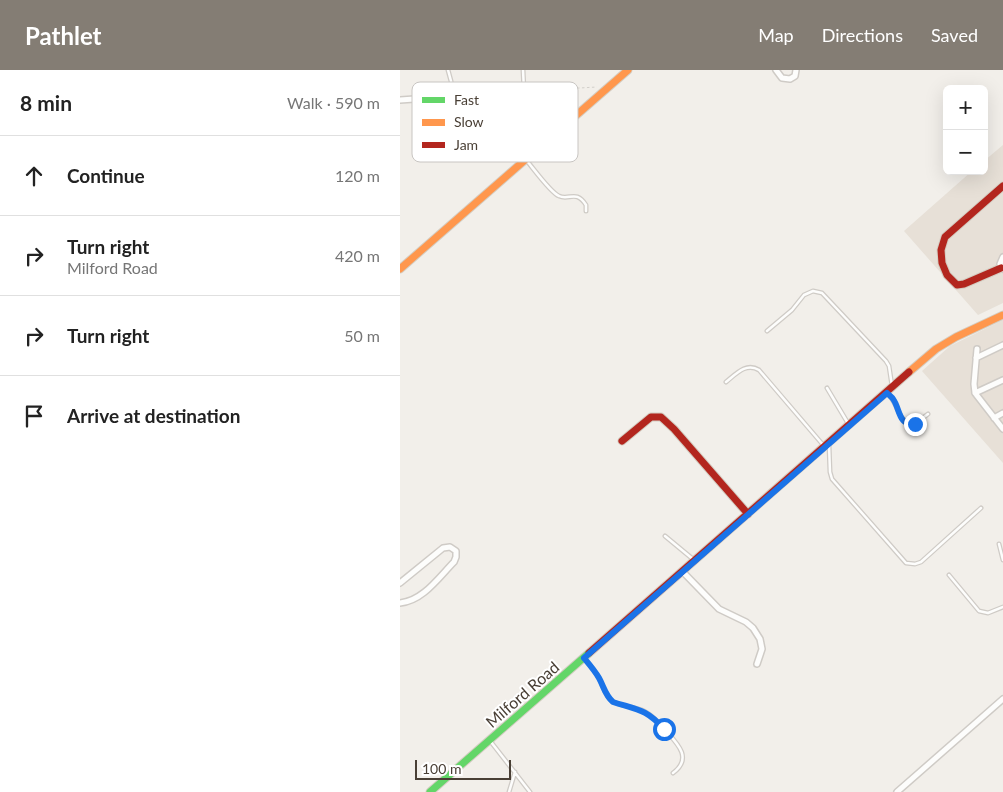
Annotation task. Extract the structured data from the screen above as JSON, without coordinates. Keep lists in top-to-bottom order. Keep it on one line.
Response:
{"streets":{"street":["Milford Road"]},"legend":["Fast","Slow","Jam"],"scale_bar":"100 m","page":{"header":"Pathlet","nav":["Map","Directions","Saved"],"heading":["8 min","Walk · 590 m"],"map_buttons":["+","−"],"list":[["Continue","120 m"],["Turn right","Milford Road","420 m"],["Turn right","50 m"],"Arrive at destination"],"scale":"100 m"}}
